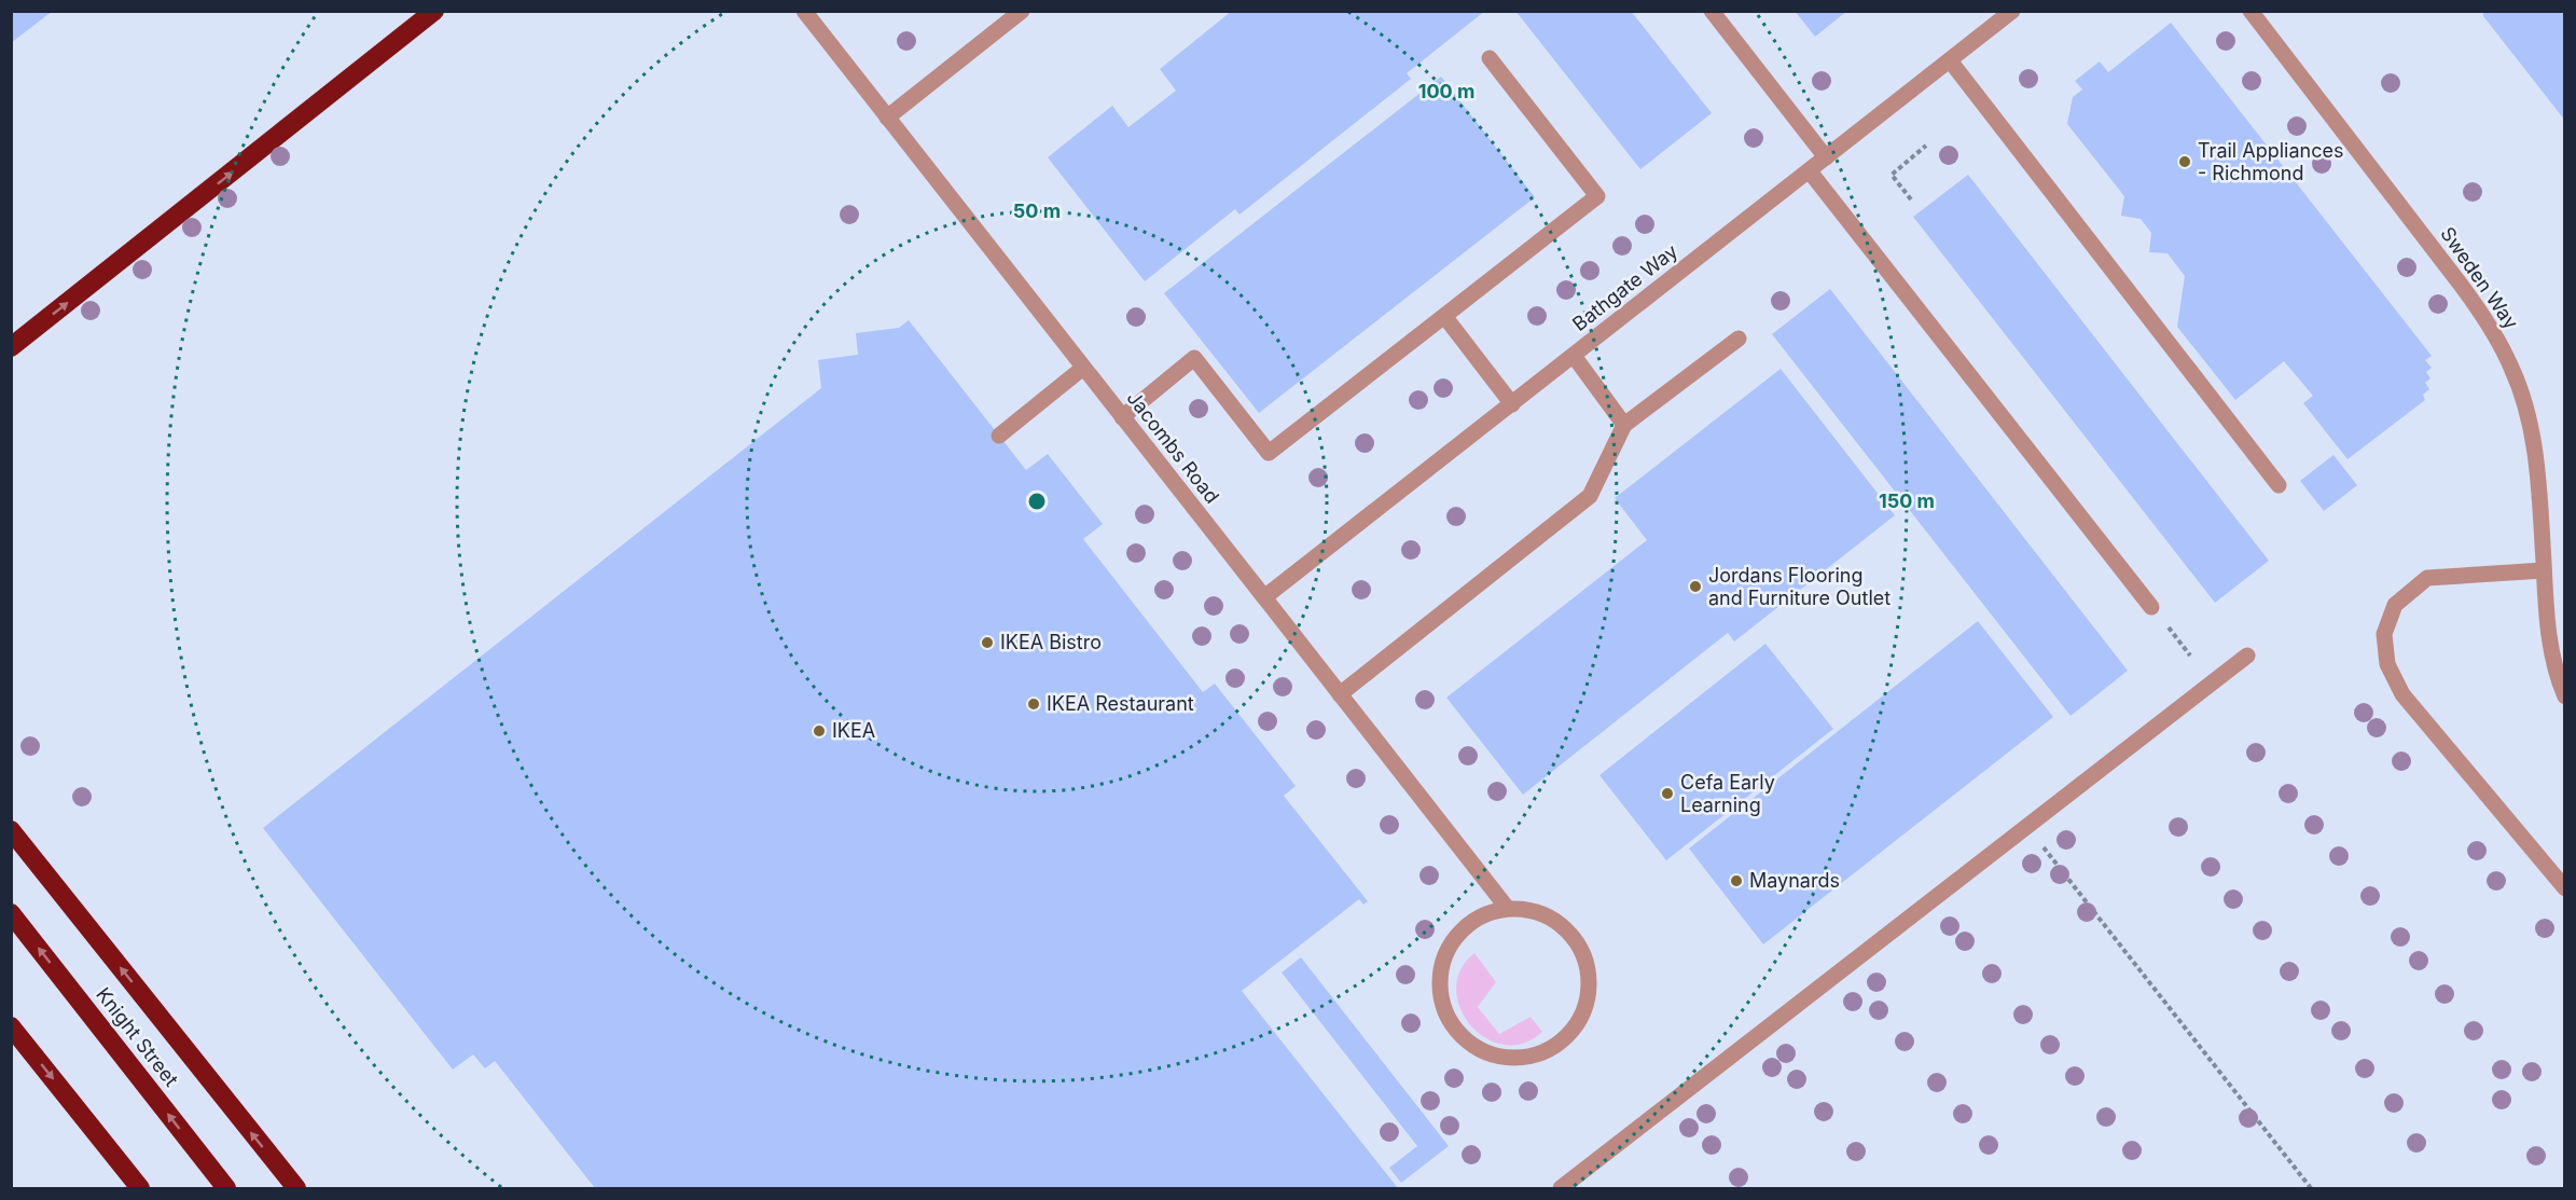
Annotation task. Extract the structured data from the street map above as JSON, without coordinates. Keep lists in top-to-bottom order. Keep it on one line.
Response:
{"streets":{"highway":["Knight Street"],"street":["Sweden Way","Bathgate Way","Jacombs Road"]},"crossings":[["Bathgate Way","Jacombs Road"]],"places":["Trail Appliances - Richmond","Jordans Flooring and Furniture Outlet","IKEA Bistro","IKEA Restaurant","IKEA","Cefa Early Learning","Maynards"],"rings":["100 m","50 m","150 m"]}
